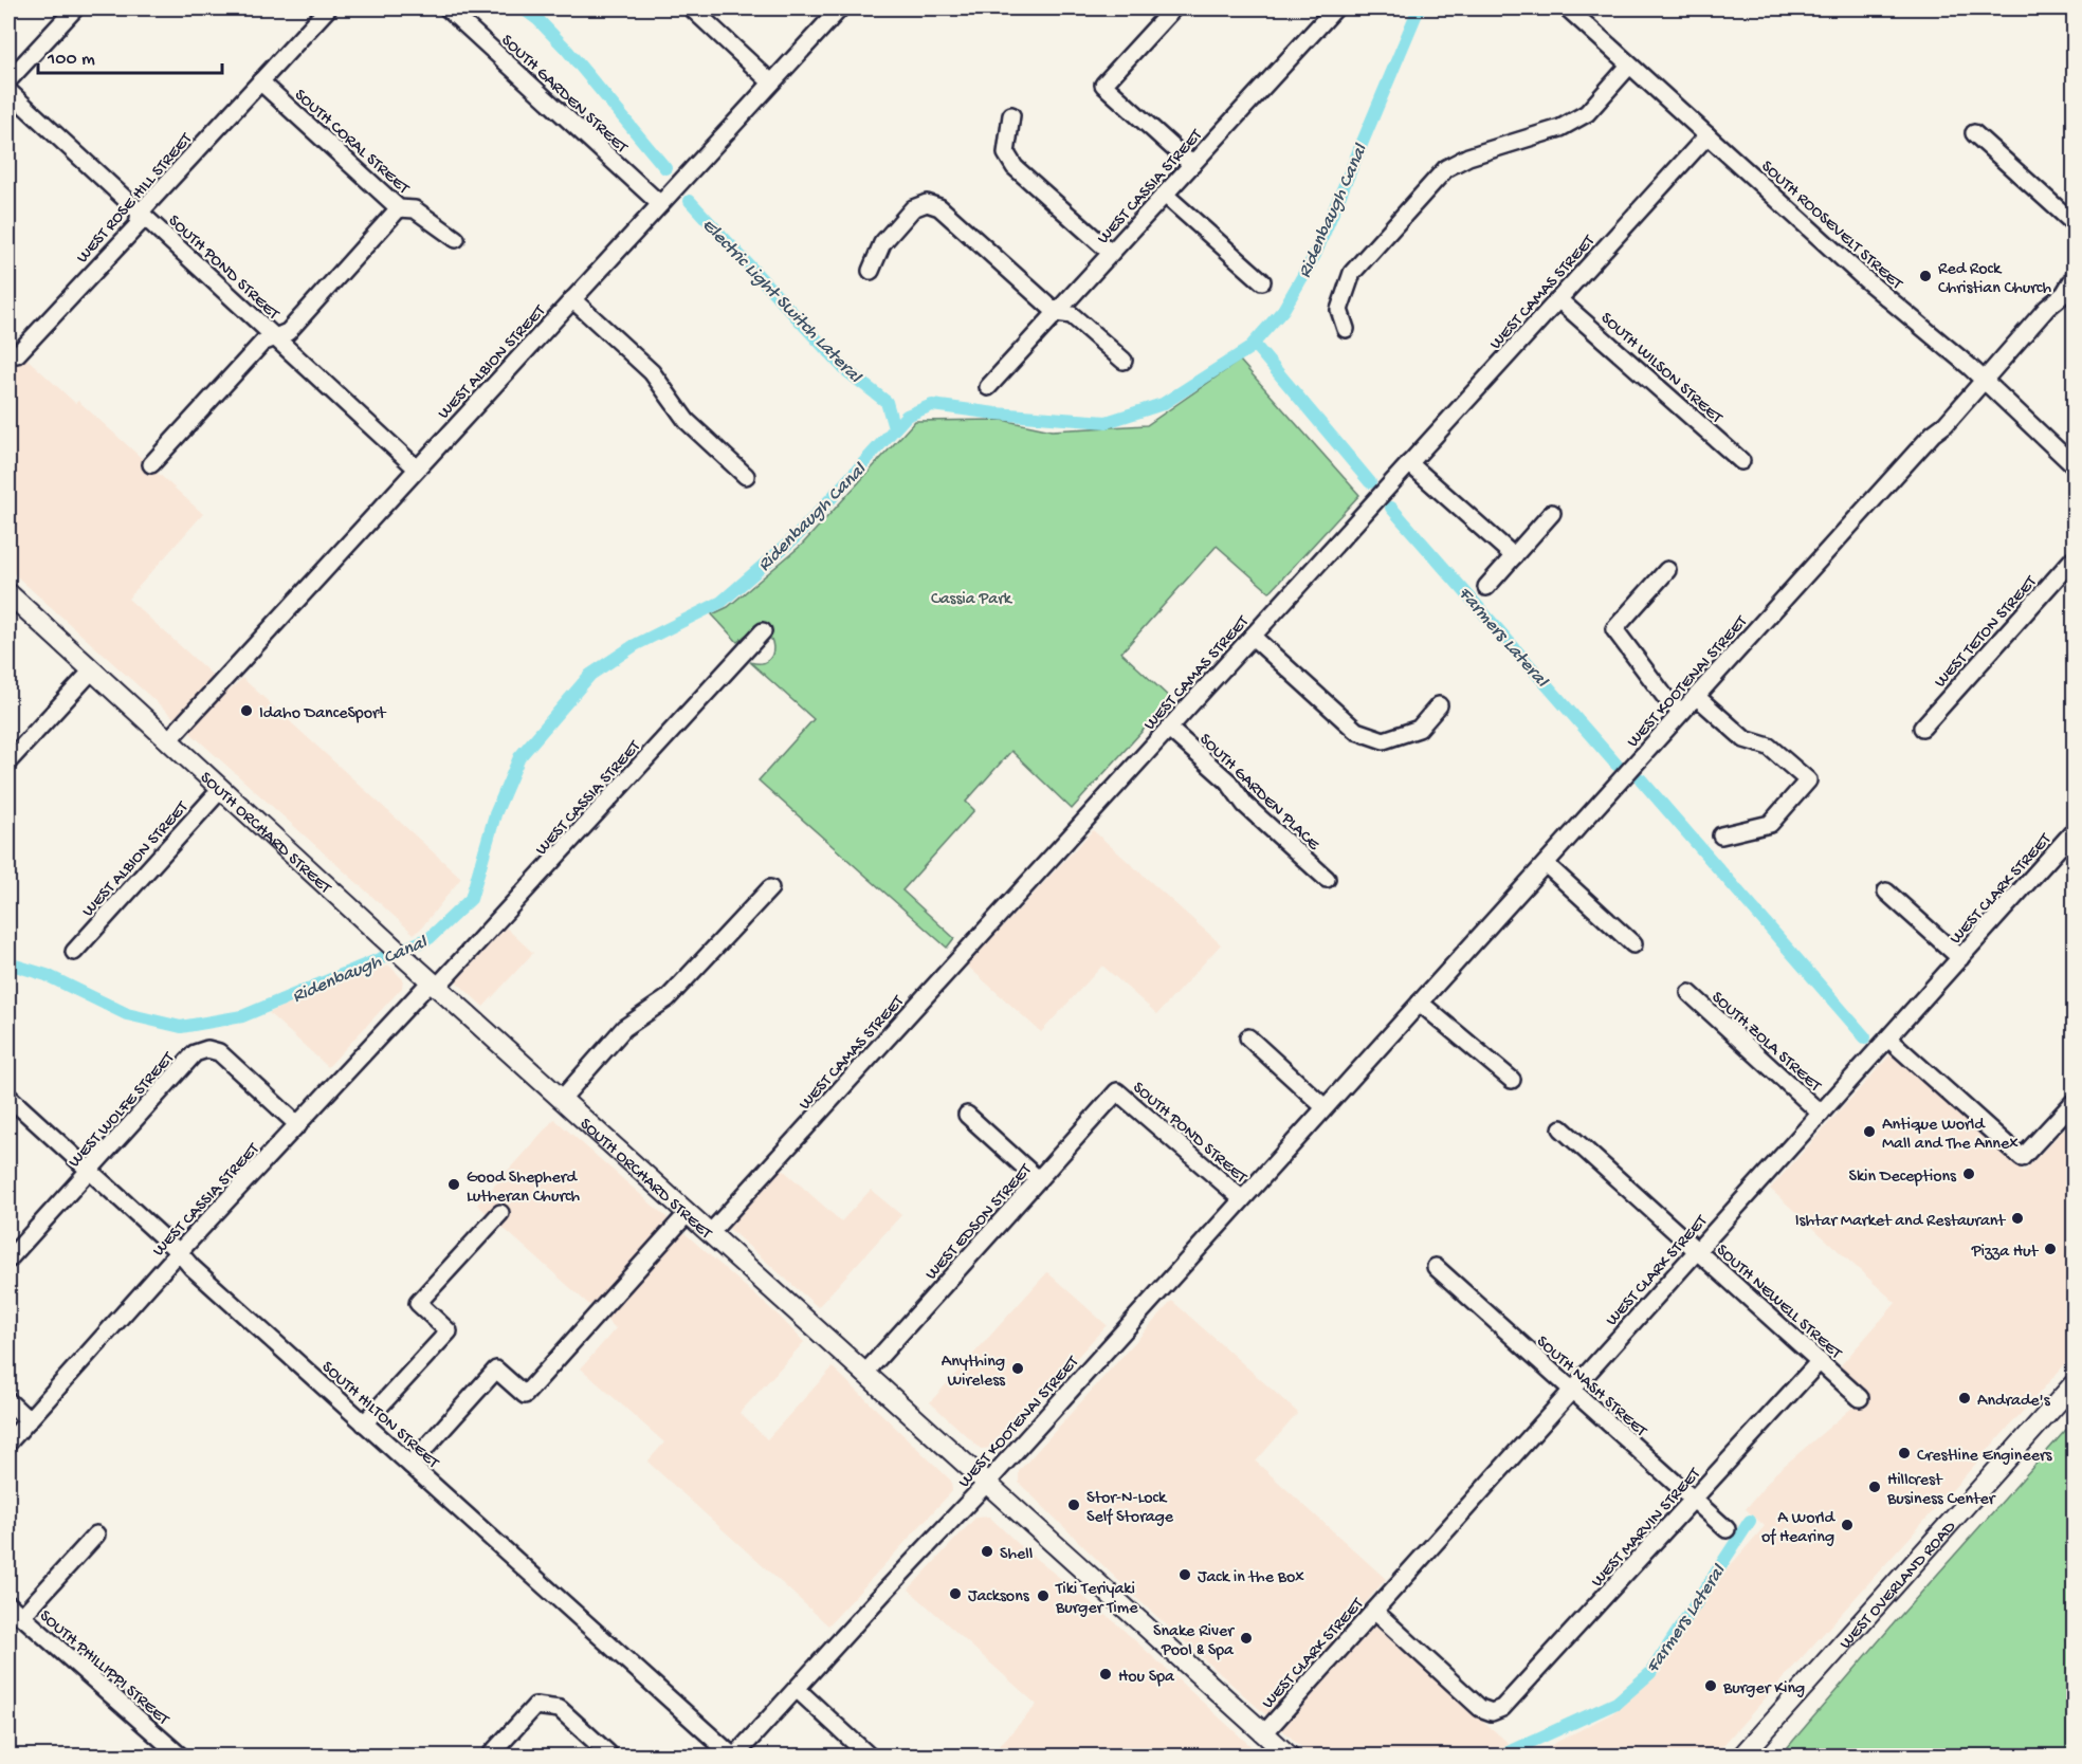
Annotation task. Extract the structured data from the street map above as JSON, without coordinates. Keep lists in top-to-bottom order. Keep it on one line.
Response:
{"streets":{"main road":["SOUTH ORCHARD STREET","WEST OVERLAND ROAD"],"street":["SOUTH GARDEN STREET","SOUTH CORAL STREET","WEST CASSIA STREET","WEST ROSE HILL STREET","SOUTH ROOSEVELT STREET","SOUTH POND STREET","WEST CAMAS STREET","WEST ALBION STREET","SOUTH WILSON STREET","WEST TETON STREET","WEST KOOTENAI STREET","SOUTH GARDEN PLACE","WEST CLARK STREET","SOUTH ZOLA STREET","WEST WOLFE STREET","WEST EDSON STREET","SOUTH NEWELL STREET","SOUTH NASH STREET","SOUTH HILTON STREET","WEST MARVIN STREET","SOUTH PHILLIPPI STREET"]},"crossings":[["SOUTH GARDEN STREET","WEST ALBION STREET"],["SOUTH CORAL STREET","WEST ROSE HILL STREET"],["WEST CASSIA STREET","SOUTH ORCHARD STREET"],["WEST CASSIA STREET","WEST WOLFE STREET"],["WEST CASSIA STREET","SOUTH HILTON STREET"],["WEST ROSE HILL STREET","SOUTH POND STREET"],["SOUTH ROOSEVELT STREET","WEST CAMAS STREET"],["SOUTH ROOSEVELT STREET","WEST KOOTENAI STREET"],["SOUTH POND STREET","WEST ALBION STREET"],["SOUTH POND STREET","WEST KOOTENAI STREET"],["SOUTH POND STREET","WEST EDSON STREET"],["WEST CAMAS STREET","SOUTH WILSON STREET"],["WEST CAMAS STREET","SOUTH GARDEN PLACE"],["WEST CAMAS STREET","SOUTH ORCHARD STREET"],["WEST ALBION STREET","SOUTH ORCHARD STREET"],["WEST KOOTENAI STREET","SOUTH ORCHARD STREET"],["WEST KOOTENAI STREET","SOUTH HILTON STREET"],["SOUTH ORCHARD STREET","WEST CLARK STREET"],["SOUTH ORCHARD STREET","WEST EDSON STREET"],["WEST CLARK STREET","SOUTH ZOLA STREET"],["WEST CLARK STREET","SOUTH NEWELL STREET"],["WEST CLARK STREET","SOUTH NASH STREET"],["WEST CLARK STREET","WEST MARVIN STREET"],["WEST WOLFE STREET","SOUTH HILTON STREET"],["SOUTH NEWELL STREET","WEST MARVIN STREET"],["SOUTH NASH STREET","WEST MARVIN STREET"]],"water":["Ridenbaugh Canal","Electric Light Switch Lateral","Farmers Lateral"],"parks":["Cassia Park"],"places":["Red Rock Christian Church","Idaho DanceSport","Antique World Mall and The Annex","Skin Deceptions","Good Shepherd Lutheran Church","Ishtar Market and Restaurant","Pizza Hut","Anything Wireless","Andrade's","Crestline Engineers","Hillcrest Business Center","Stor-N-Lock Self Storage","A World of Hearing","Shell","Jack in the Box","Jacksons","Tiki Teriyaki Burger Time","Snake River Pool & Spa","Hou Spa","Burger King"],"scale_bar":"100 m"}
